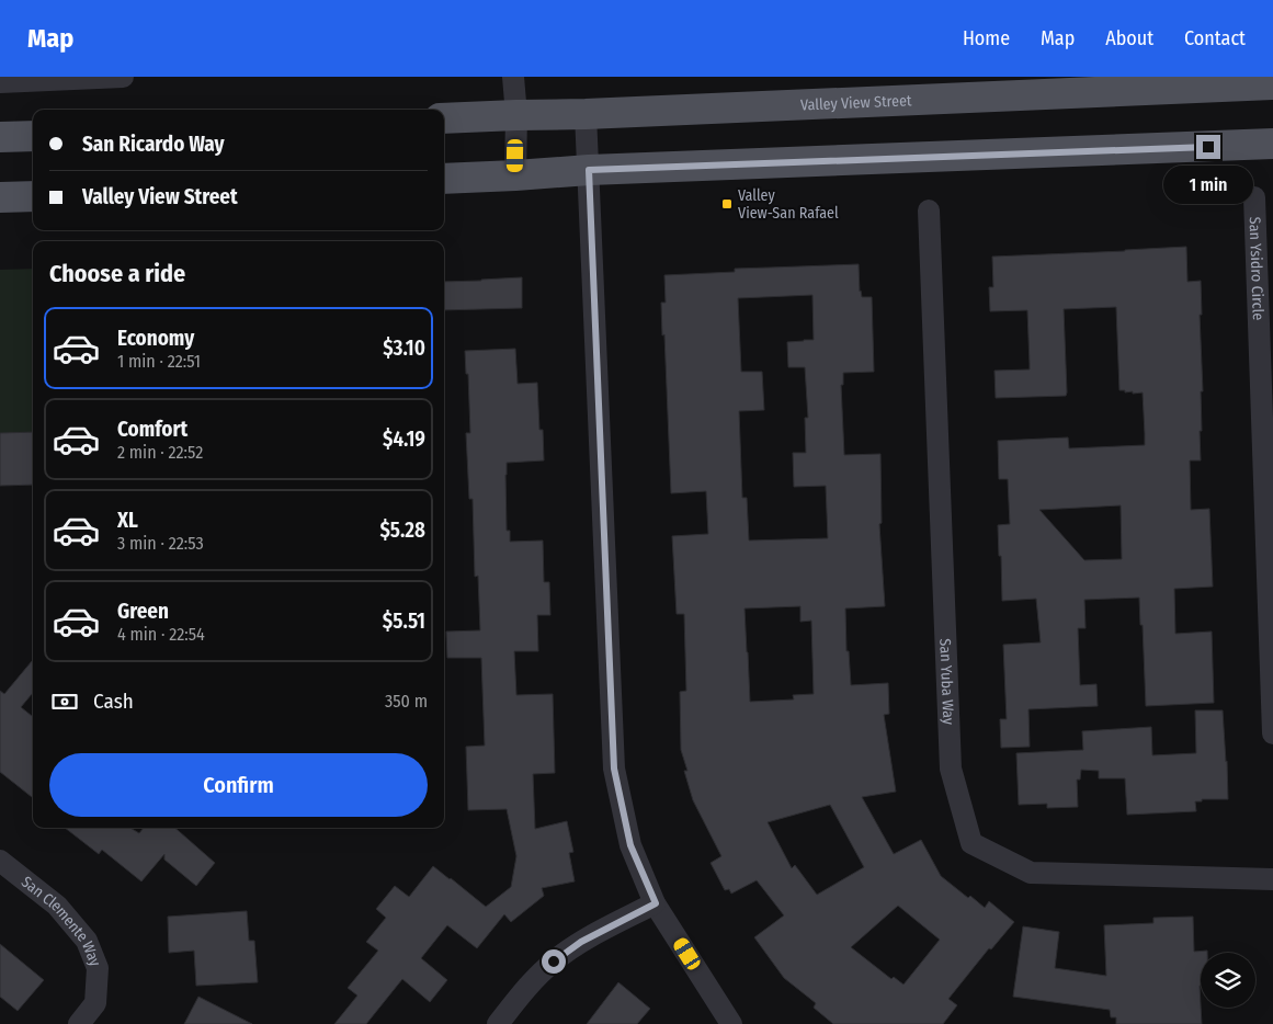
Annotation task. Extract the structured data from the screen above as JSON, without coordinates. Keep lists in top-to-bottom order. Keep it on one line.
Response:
{"streets":{"main road":["Valley View Street"],"street":["San Ysidro Circle","San Yuba Way","San Clemente Way"]},"places":{"transit":["Valley View-San Rafael"]},"page":{"header":"Map","nav":["Home","Map","About","Contact"],"banner":["San Ricardo Way","Valley View Street"],"bubble":"1 min","heading":"Choose a ride","list":[{"name":"Economy","note":"1 min · 22:51","value":"$3.10"},{"name":"Comfort","note":"2 min · 22:52","value":"$4.19"},{"name":"XL","note":"3 min · 22:53","value":"$5.28"},{"name":"Green","note":"4 min · 22:54","value":"$5.51"}],"pay":["Cash","350 m"],"buttons":"Confirm"}}
